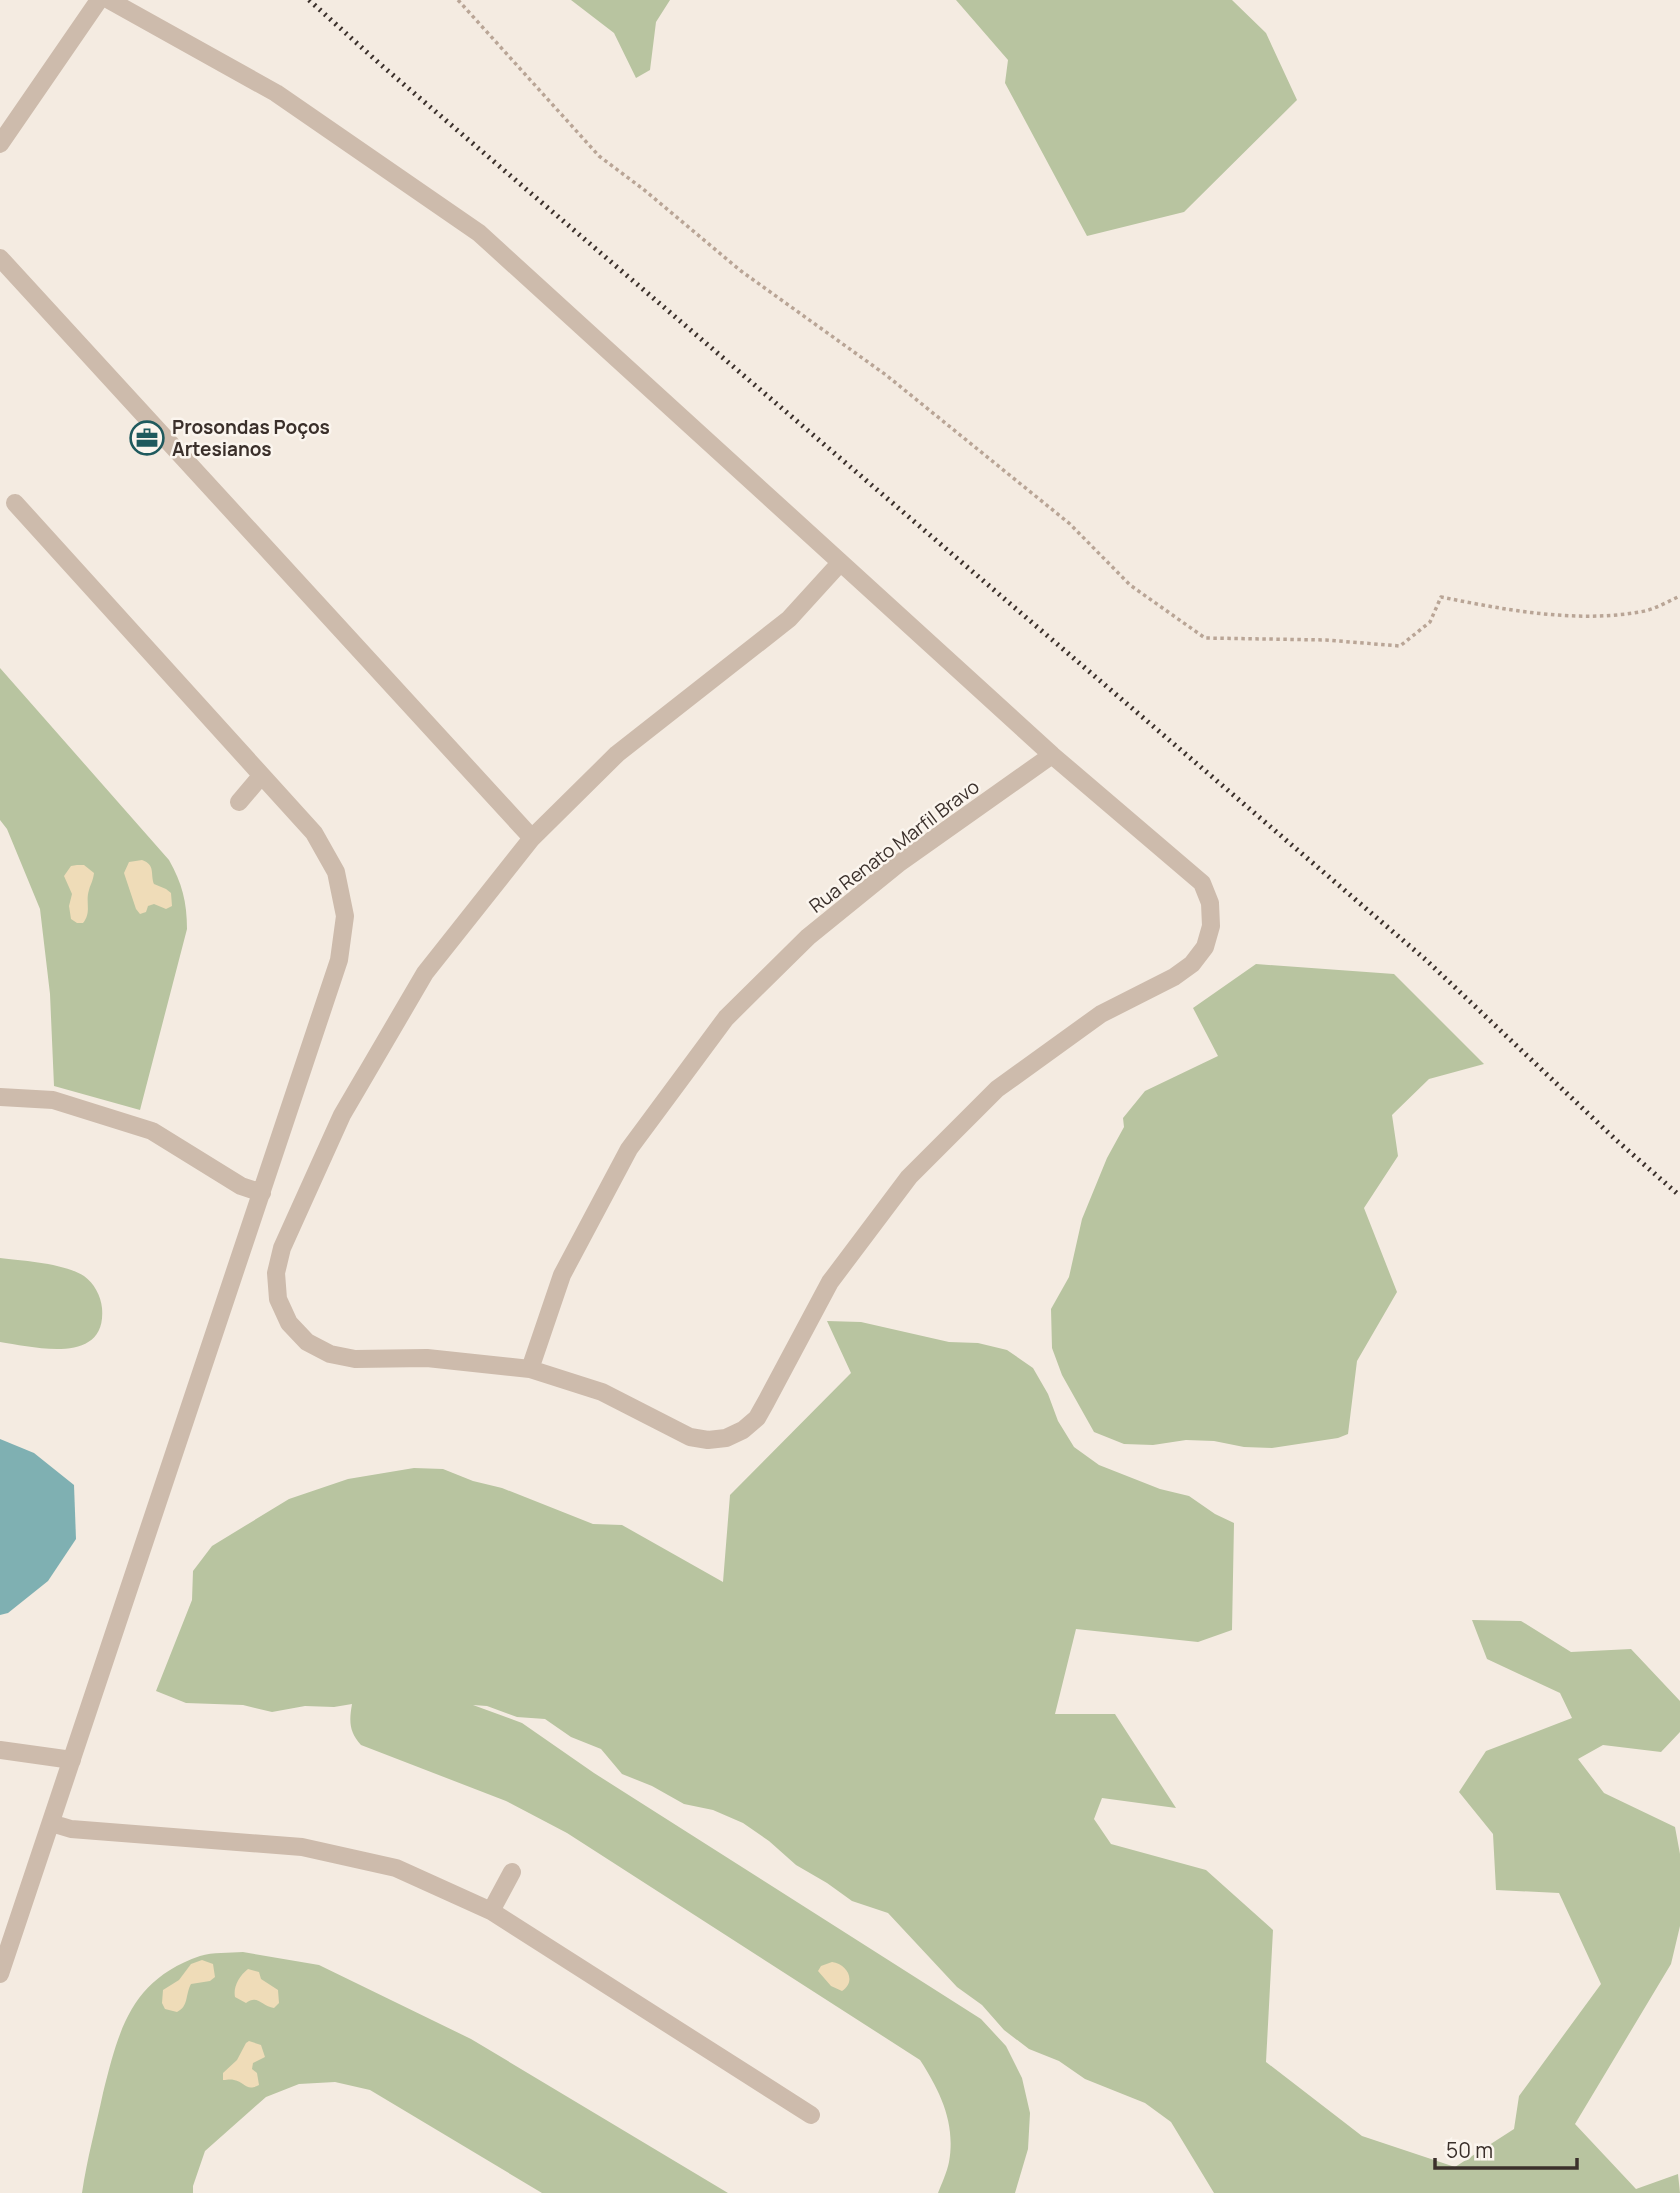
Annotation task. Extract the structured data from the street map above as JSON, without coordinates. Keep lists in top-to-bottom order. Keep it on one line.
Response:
{"streets":{"street":["Rua Renato Marfil Bravo"]},"places":{"office":["Prosondas Poços Artesianos"]},"scale_bar":"50 m"}
